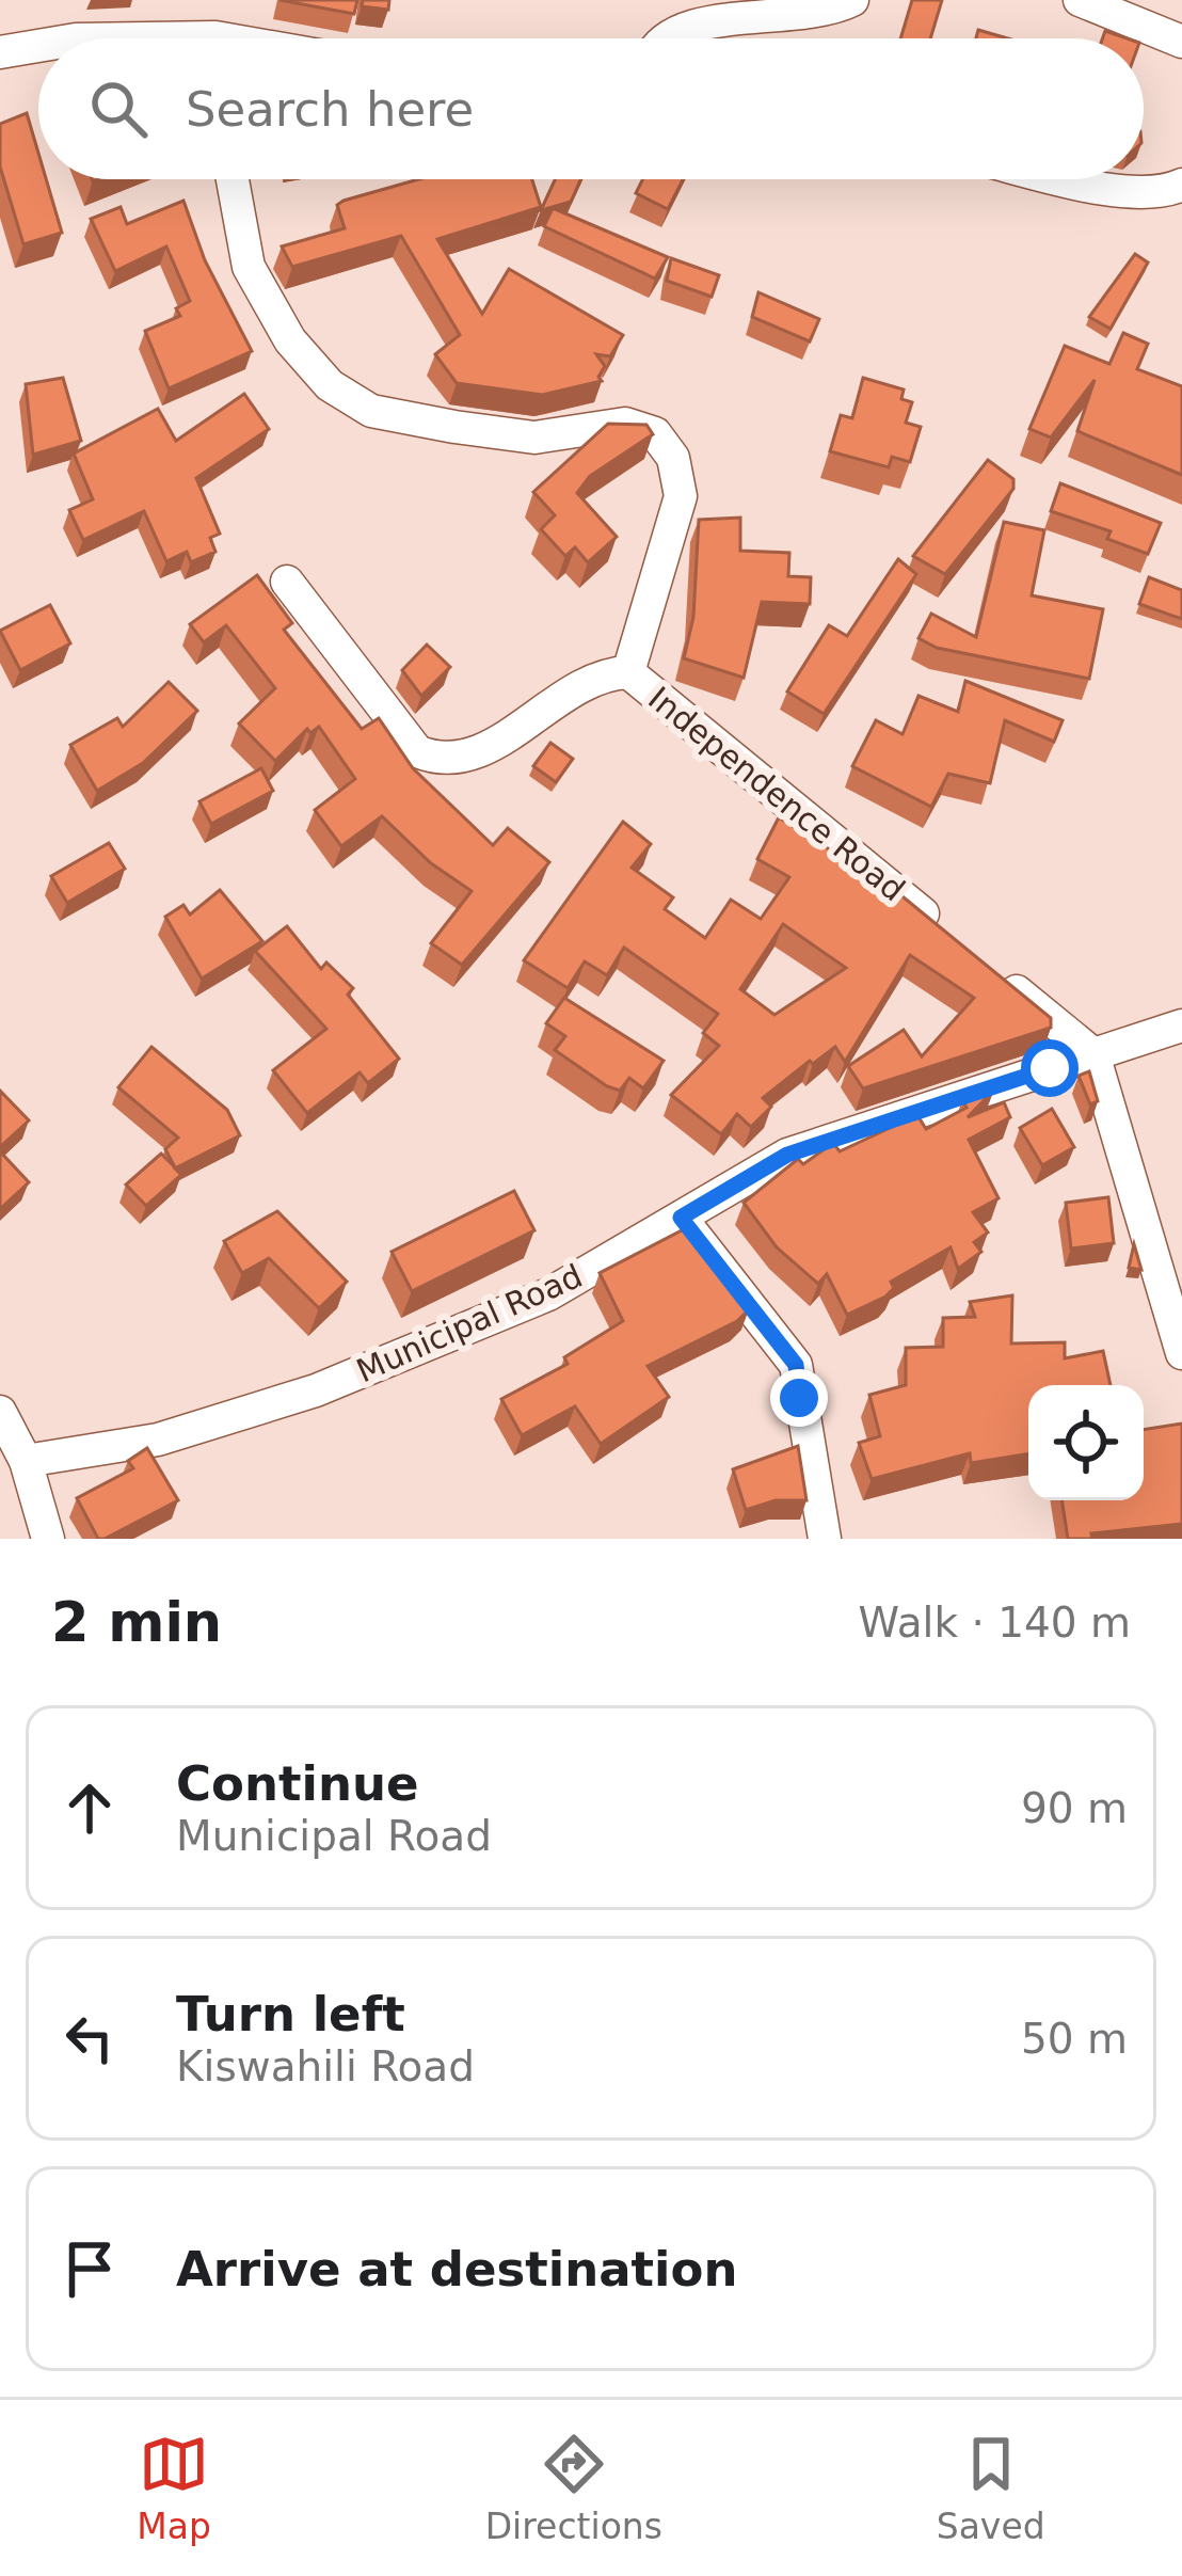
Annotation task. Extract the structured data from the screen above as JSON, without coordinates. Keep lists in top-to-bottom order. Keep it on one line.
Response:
{"streets":{"street":["Independence Road","Municipal Road"]},"page":{"search":"Search here","heading":["2 min","Walk · 140 m"],"list":[["Continue","Municipal Road","90 m"],["Turn left","Kiswahili Road","50 m"],"Arrive at destination"],"nav":["Map","Directions","Saved"]}}
